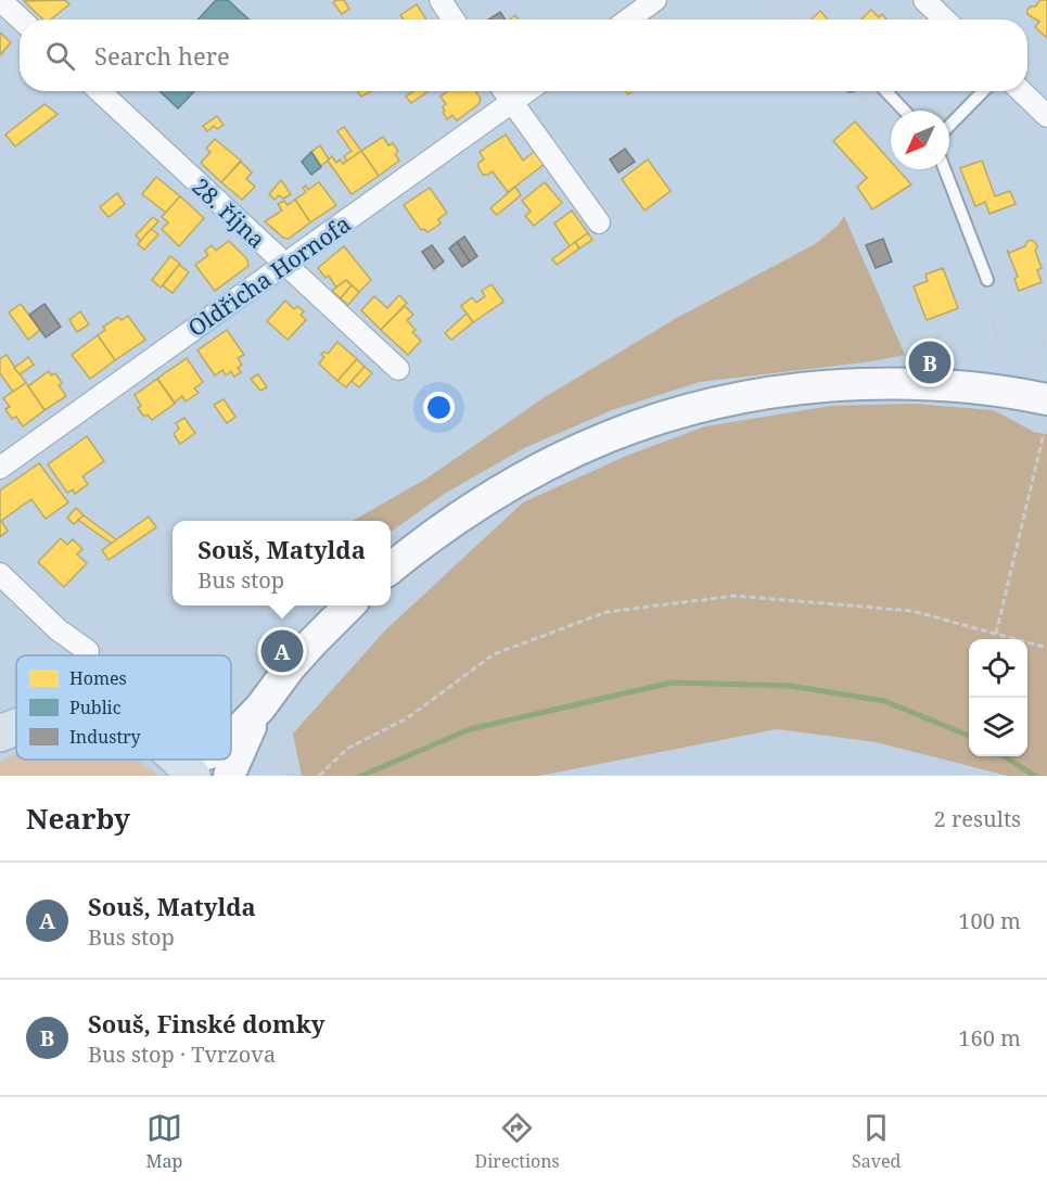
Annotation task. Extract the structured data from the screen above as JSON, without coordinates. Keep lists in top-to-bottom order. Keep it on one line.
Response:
{"streets":{"street":["28. října","Oldřicha Hornofa"]},"crossings":[["28. října","Oldřicha Hornofa"]],"legend":["Homes","Public","Industry"],"north":"bottom left","page":{"search":"Search here","pins":["B","A"],"popup":["Souš, Matylda","Bus stop"],"heading":["Nearby","2 results"],"list":[{"mark":"A","name":"Souš, Matylda","note":"Bus stop","value":"100 m"},{"mark":"B","name":"Souš, Finské domky","note":"Bus stop · Tvrzova","value":"160 m"}],"nav":["Map","Directions","Saved"]}}
